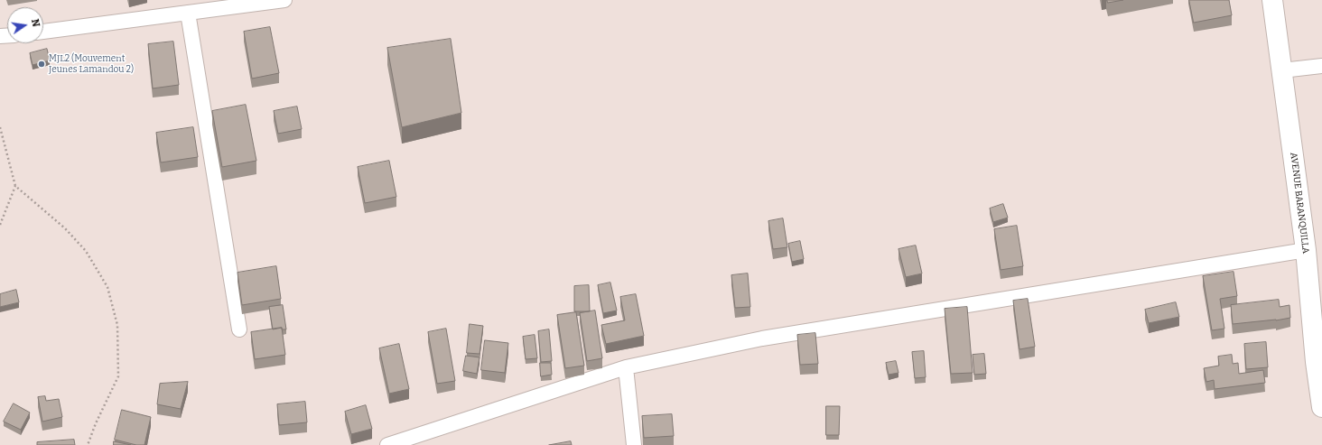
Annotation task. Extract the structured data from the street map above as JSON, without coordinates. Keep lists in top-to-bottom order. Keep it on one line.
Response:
{"streets":{"main road":["AVENUE BARANQUILLA"]},"places":["MJL2 (Mouvement Jeunes Lamandou 2)"],"north":"right"}
